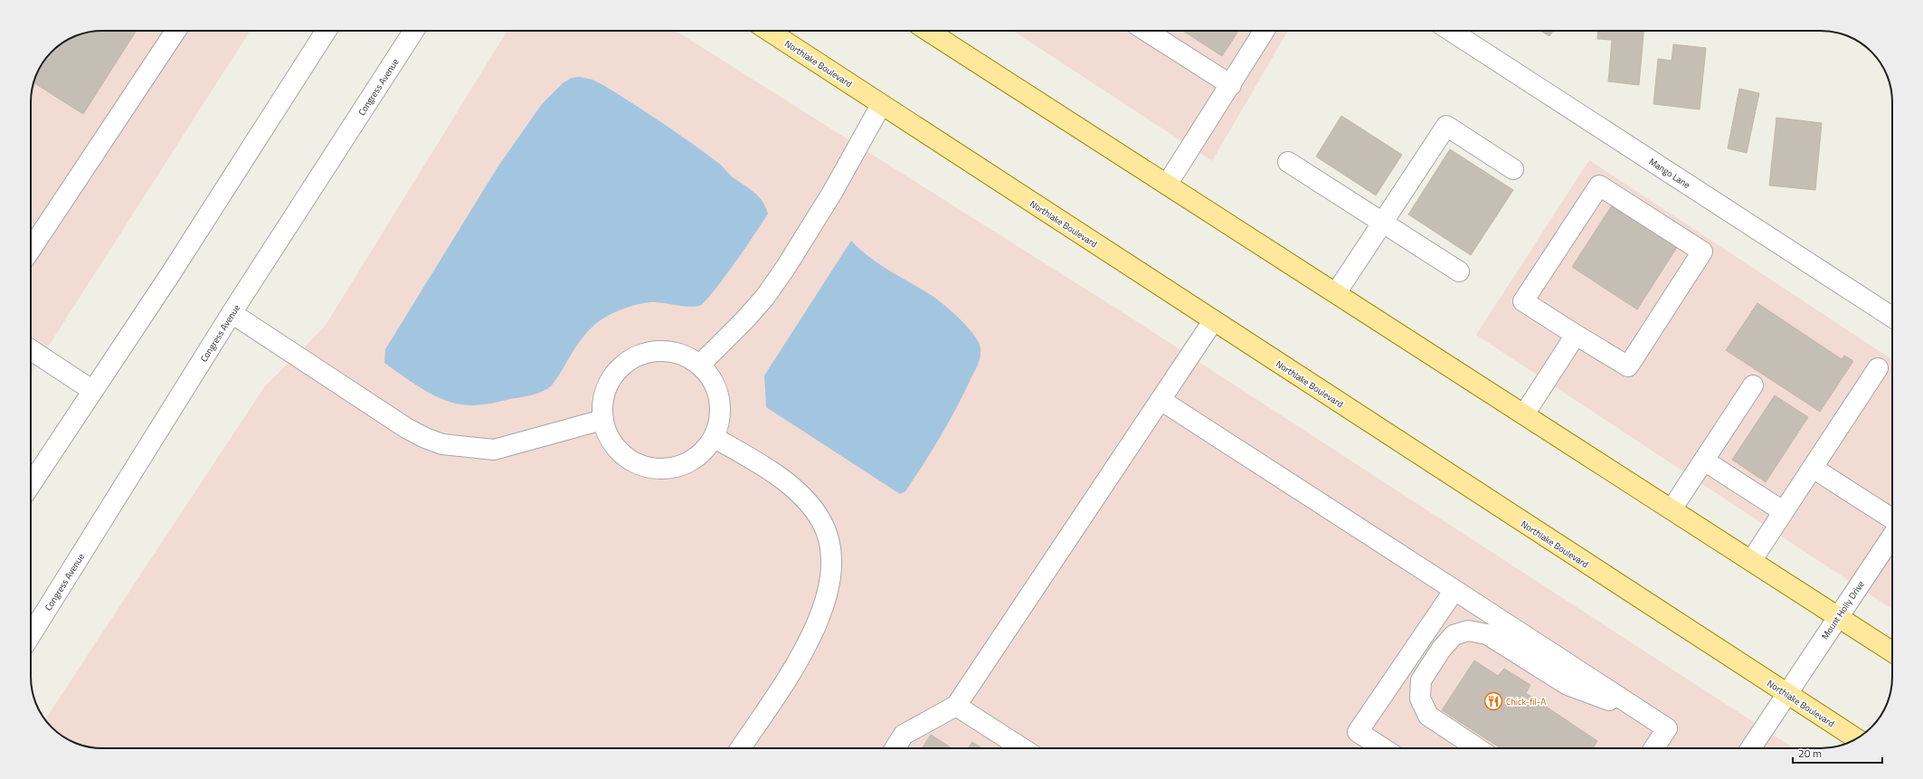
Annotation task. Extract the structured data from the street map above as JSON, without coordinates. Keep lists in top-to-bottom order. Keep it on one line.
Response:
{"streets":{"main road":["Northlake Boulevard"],"street":["Congress Avenue","Mango Lane","Mount Holly Drive"]},"crossings":[["Northlake Boulevard","Mount Holly Drive"]],"places":{"restaurant":["Chick-fil-A"]},"scale_bar":"20 m"}
